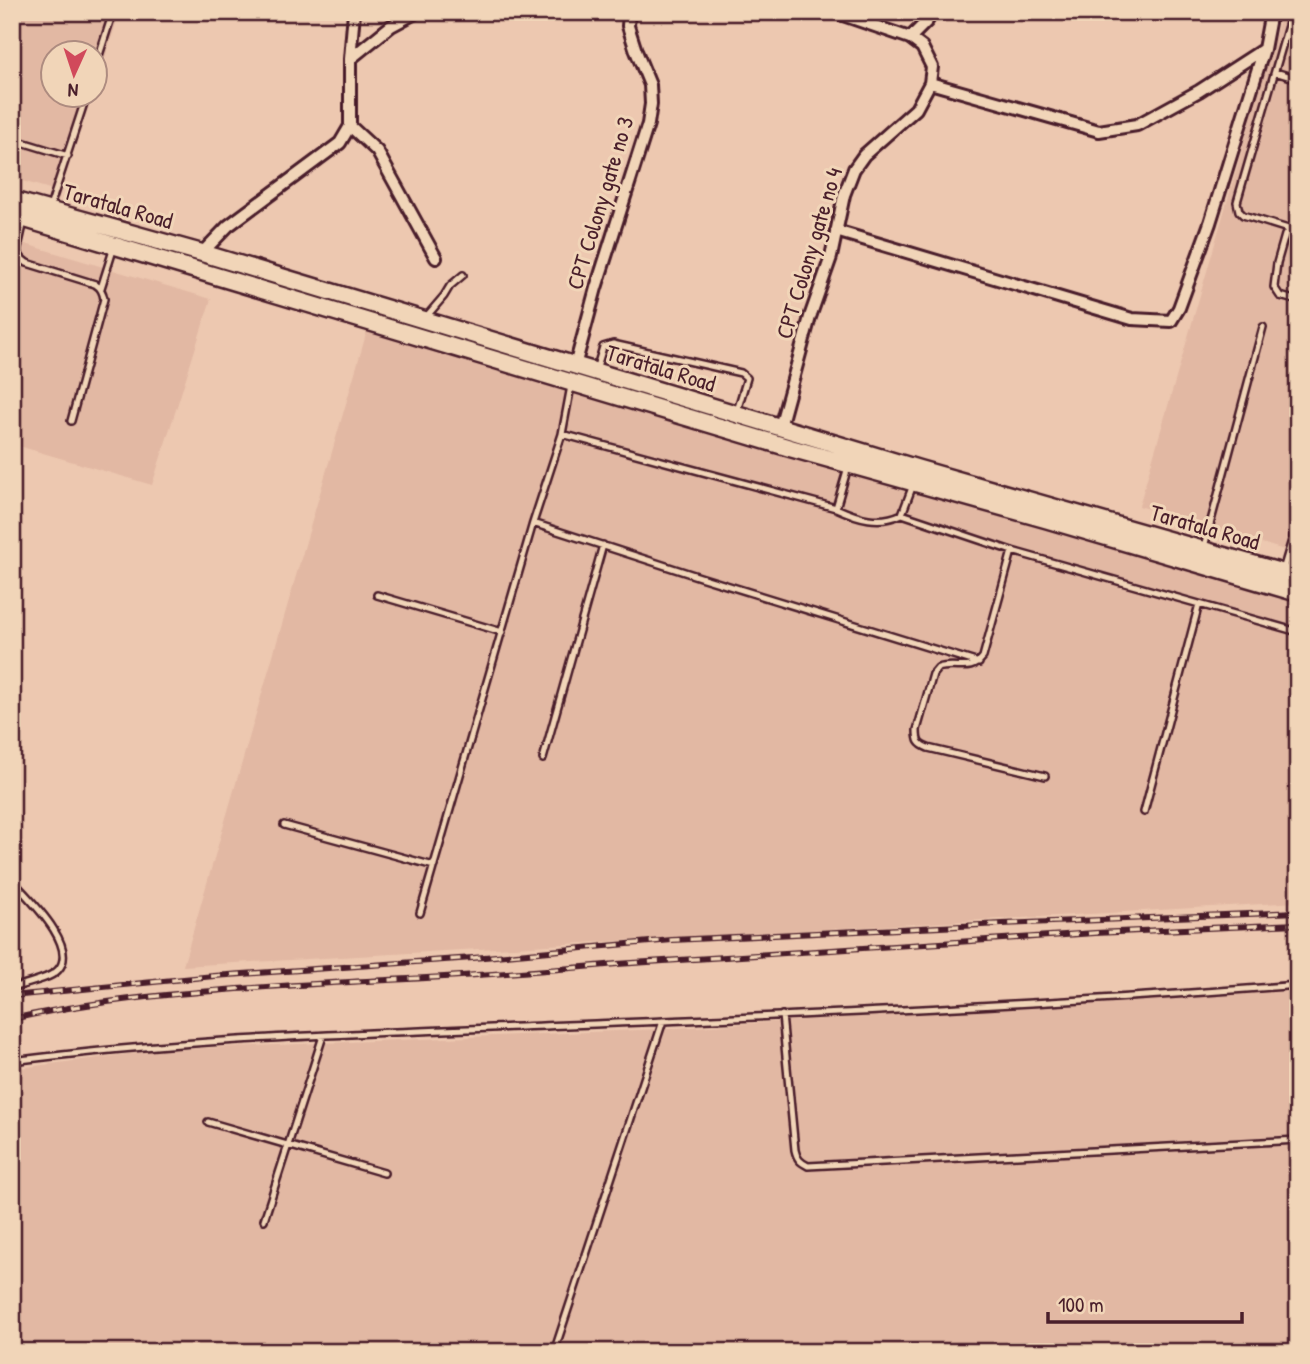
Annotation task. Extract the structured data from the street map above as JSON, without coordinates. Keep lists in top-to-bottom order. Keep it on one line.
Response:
{"streets":{"main road":["Taratala Road"],"street":["CPT Colony gate no 3","CPT Colony gate no 4"]},"crossings":[["CPT Colony gate no 3","Taratala Road"],["Taratala Road","CPT Colony gate no 4"]],"scale_bar":"100 m","north":"bottom"}
